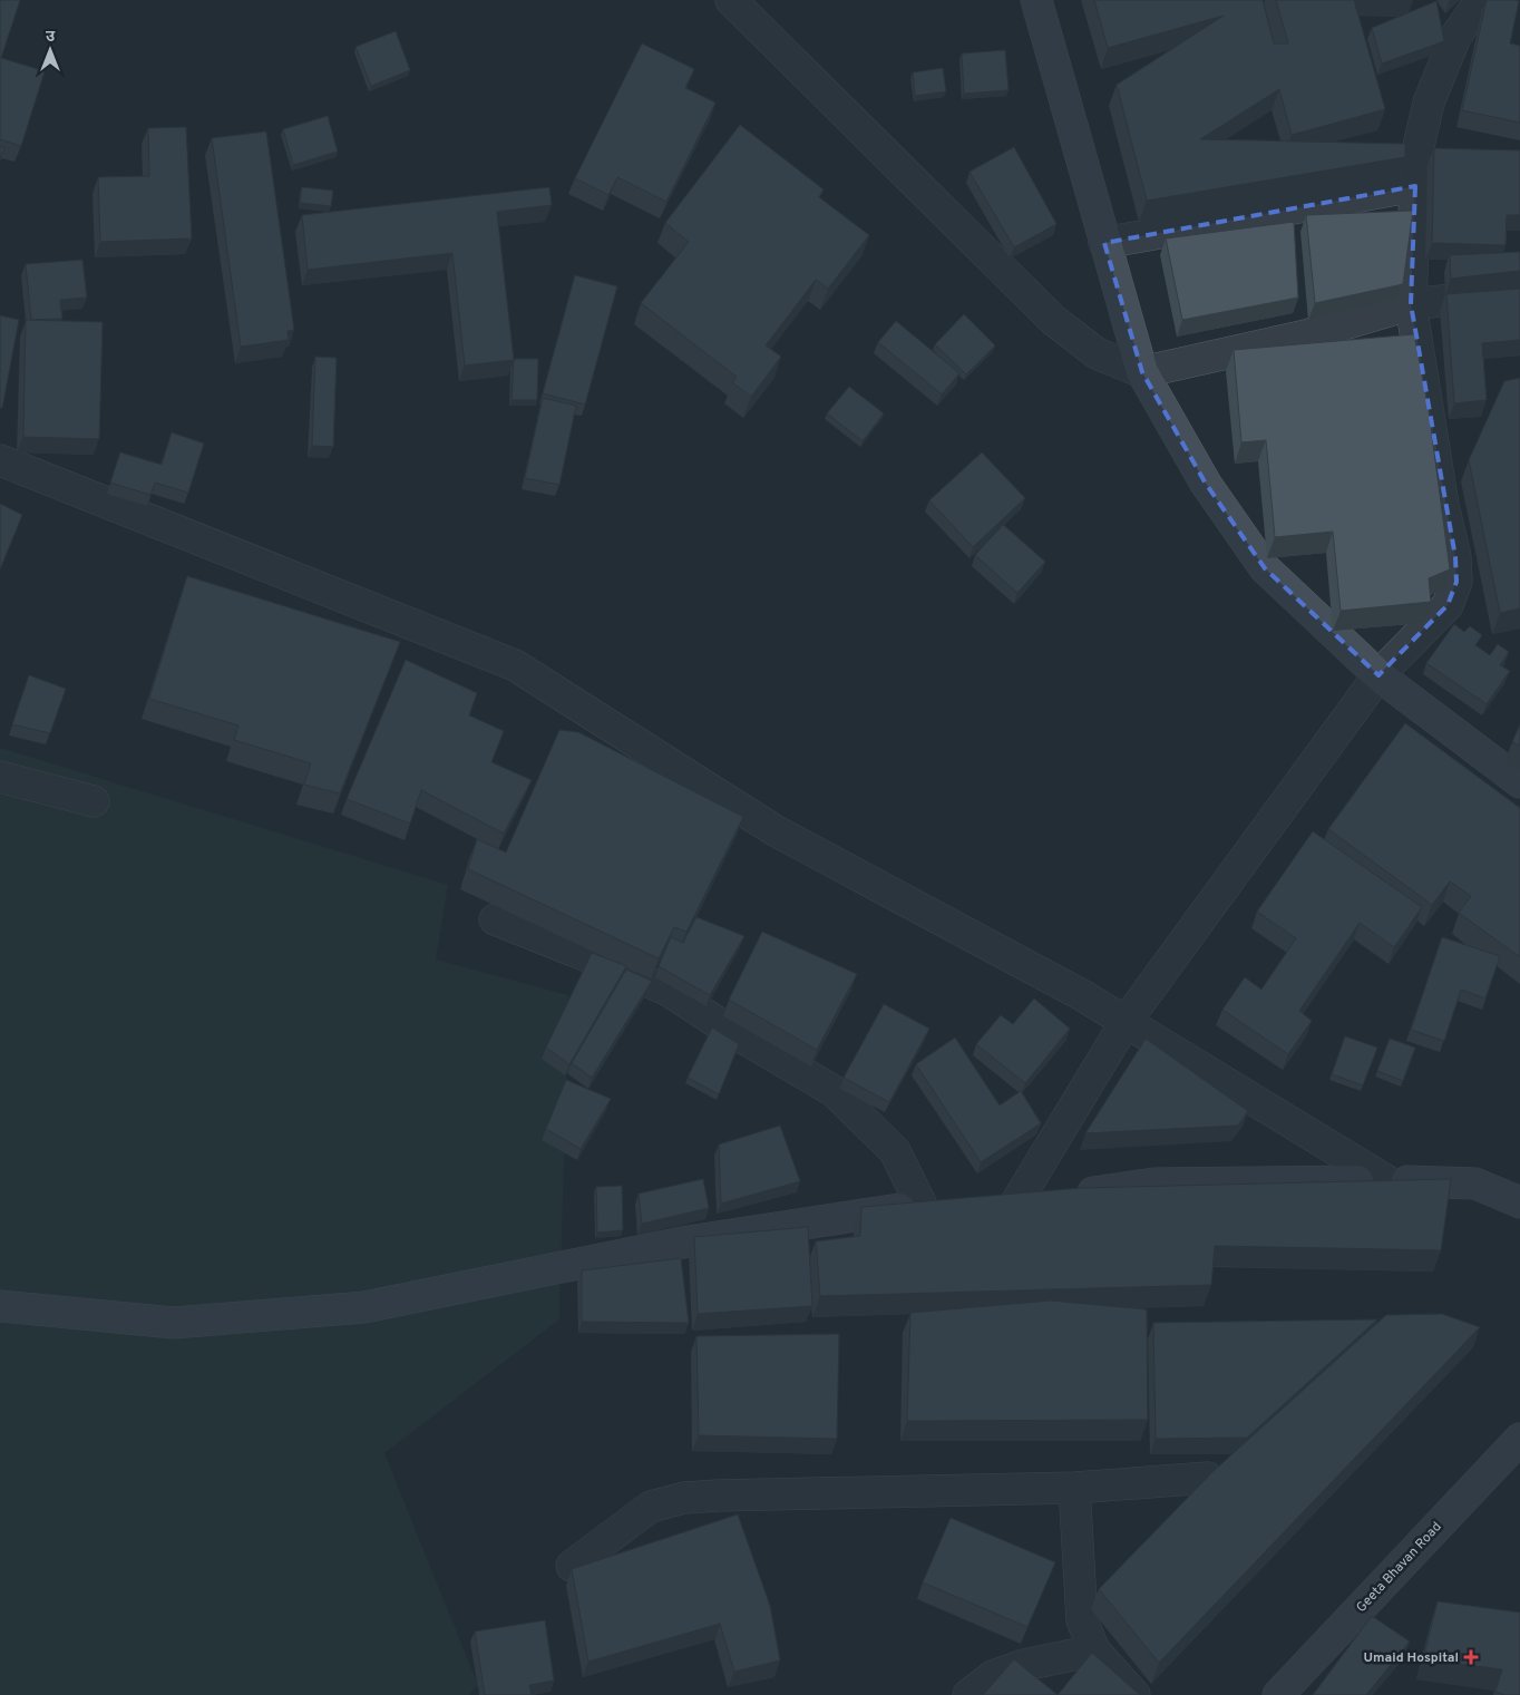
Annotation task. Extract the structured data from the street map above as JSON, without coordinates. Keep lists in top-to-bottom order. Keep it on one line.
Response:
{"streets":{"street":["Geeta Bhavan Road"]},"places":{"health":["Umaid Hospital"]},"north":"top"}
